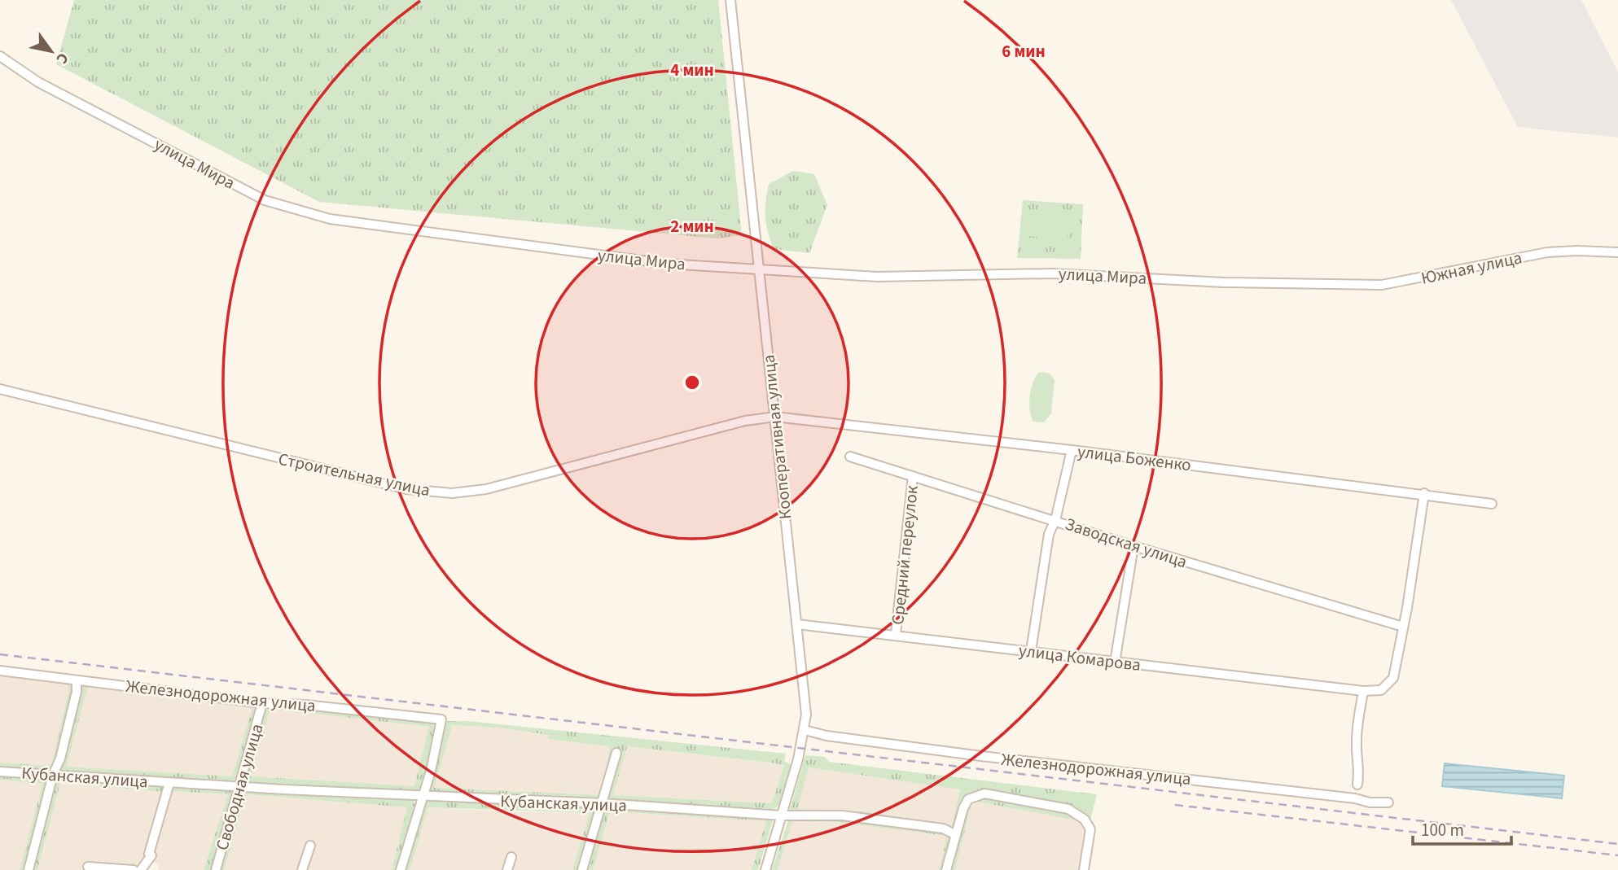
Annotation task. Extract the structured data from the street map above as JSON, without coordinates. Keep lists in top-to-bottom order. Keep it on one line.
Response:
{"streets":{"street":["улица Мира","Южная улица","Кооперативная улица","улица Боженко","Строительная улица","Заводская улица","Средний переулок","улица Комарова","Железнодорожная улица","Кубанская улица","Свободная улица"]},"crossings":[["улица Мира","Южная улица"],["улица Мира","Кооперативная улица"],["Кооперативная улица","улица Боженко"],["Кооперативная улица","Строительная улица"],["Кооперативная улица","улица Комарова"],["Кооперативная улица","Железнодорожная улица"],["Кооперативная улица","Кубанская улица"],["улица Боженко","Строительная улица"],["Заводская улица","Средний переулок"],["Заводская улица","улица Комарова"],["Средний переулок","улица Комарова"],["Железнодорожная улица","Кубанская улица"],["Железнодорожная улица","Свободная улица"],["Кубанская улица","Свободная улица"]],"scale_bar":"100 m","north":"bottom right","rings":["6 мин","4 мин","2 мин"]}
